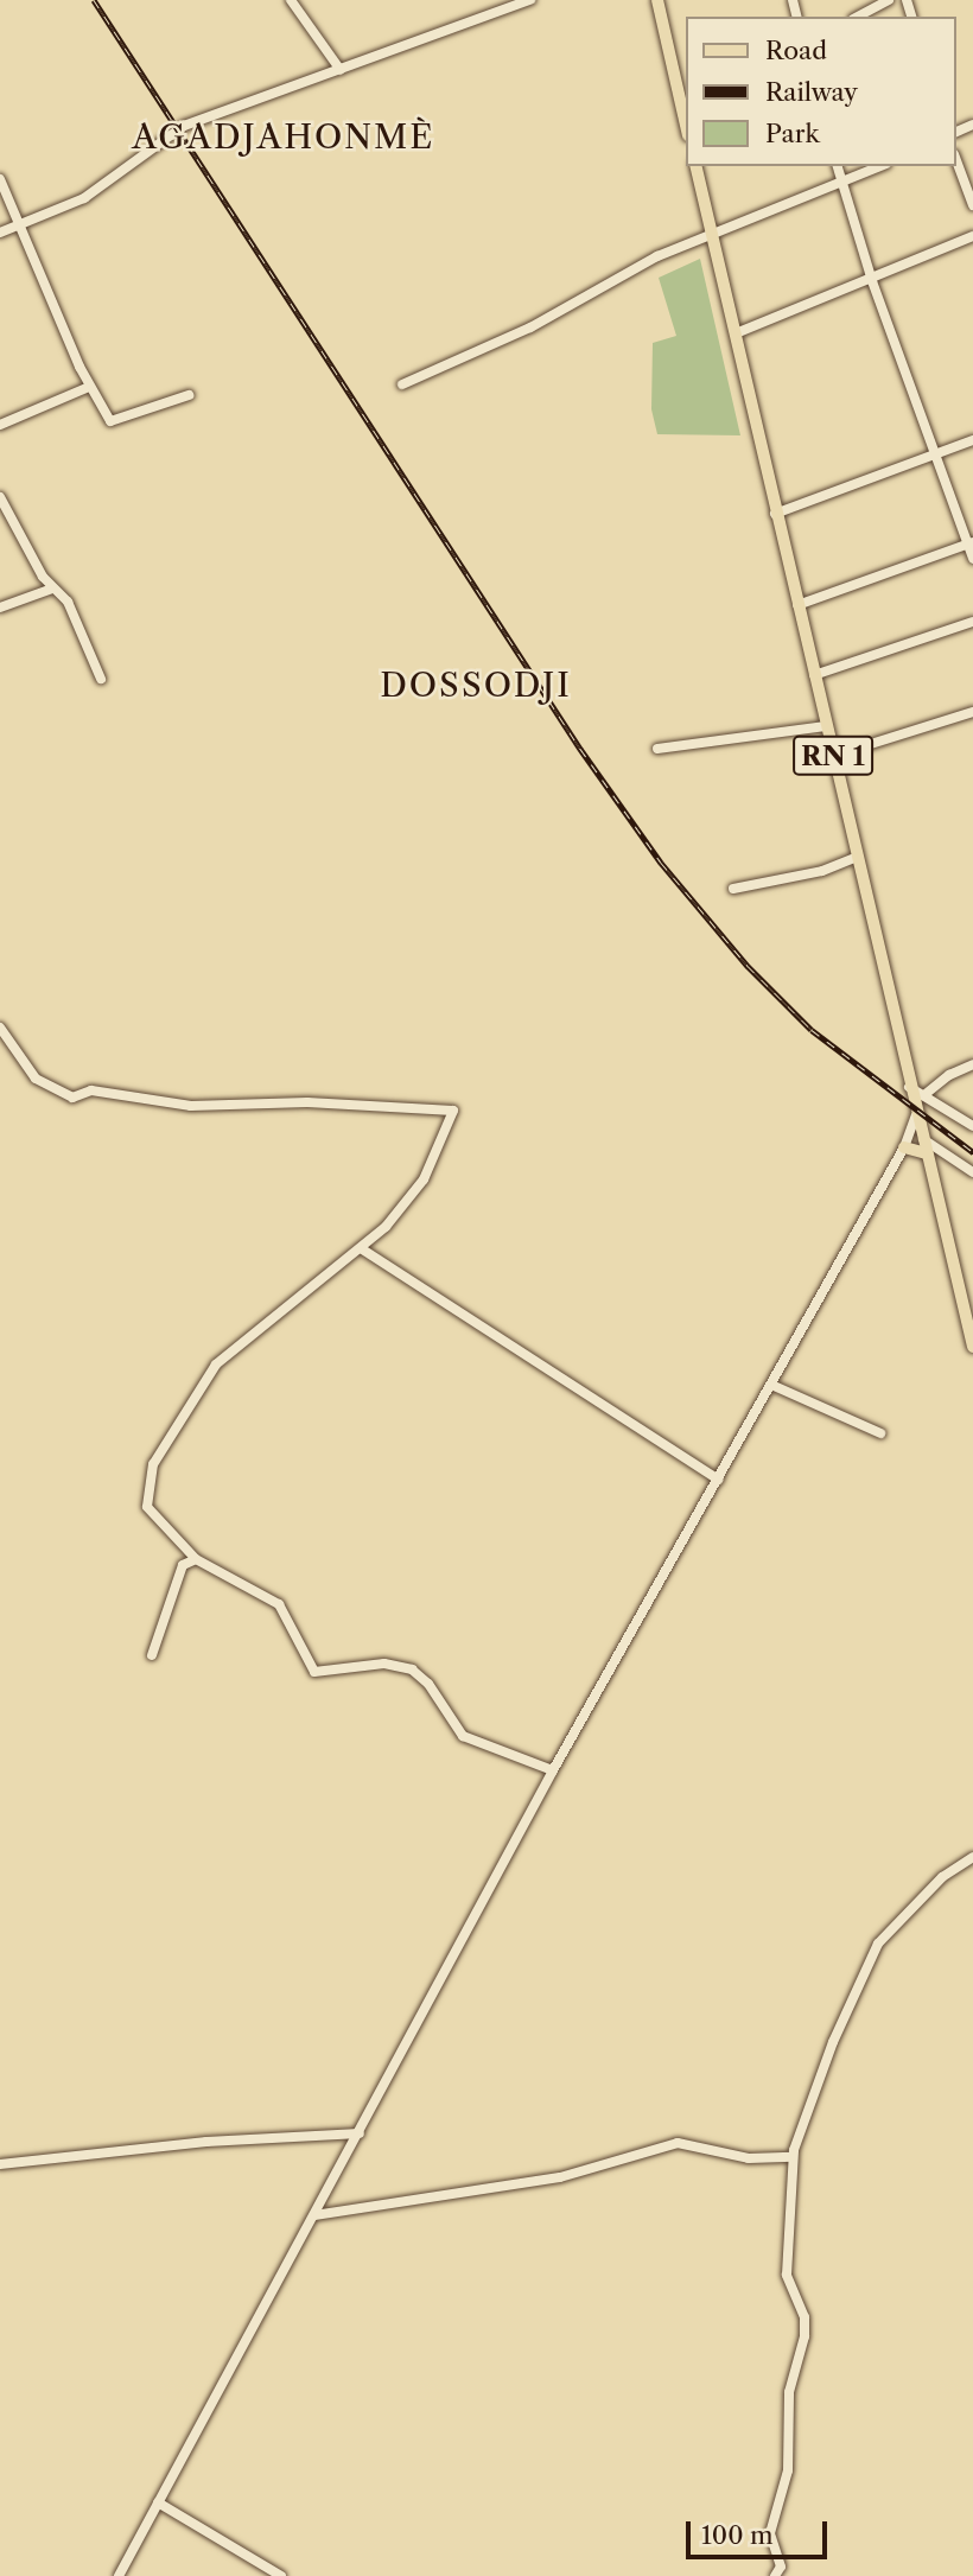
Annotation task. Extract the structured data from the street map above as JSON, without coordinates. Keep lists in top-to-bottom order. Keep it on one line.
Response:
{"streets":{"main road":["RN 1"]},"districts":["AGADJAHONMÈ","DOSSODJI"],"legend":["Road","Railway","Park"],"scale_bar":"100 m"}
